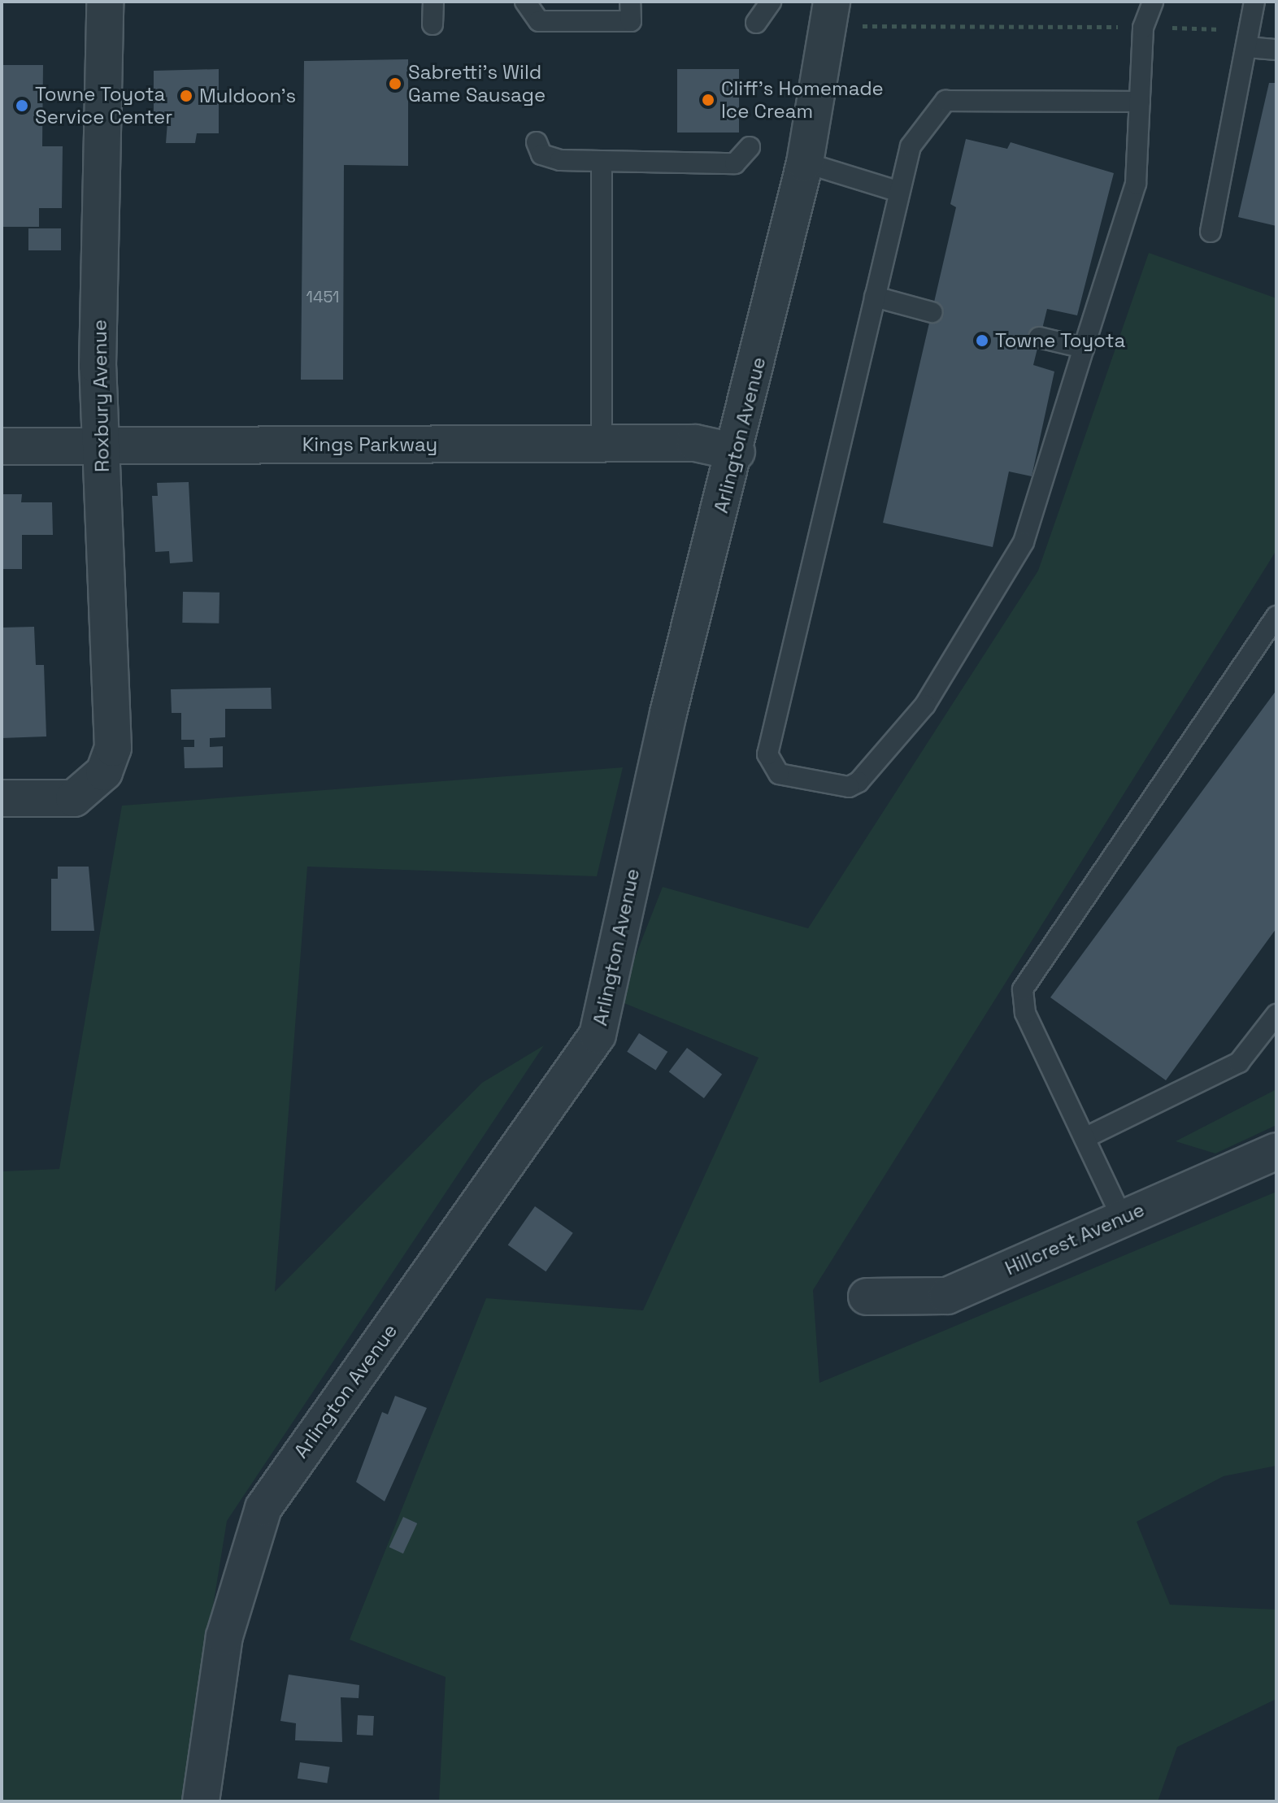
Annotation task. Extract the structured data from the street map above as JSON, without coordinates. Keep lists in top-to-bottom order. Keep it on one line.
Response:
{"streets":{"street":["Roxbury Avenue","Arlington Avenue","Kings Parkway","Hillcrest Avenue"]},"crossings":[["Roxbury Avenue","Kings Parkway"],["Arlington Avenue","Kings Parkway"]],"places":["Sabretti's Wild Game Sausage","Muldoon's","Cliff's Homemade Ice Cream","Towne Toyota Service Center","Towne Toyota"],"house_numbers":["1451"]}
